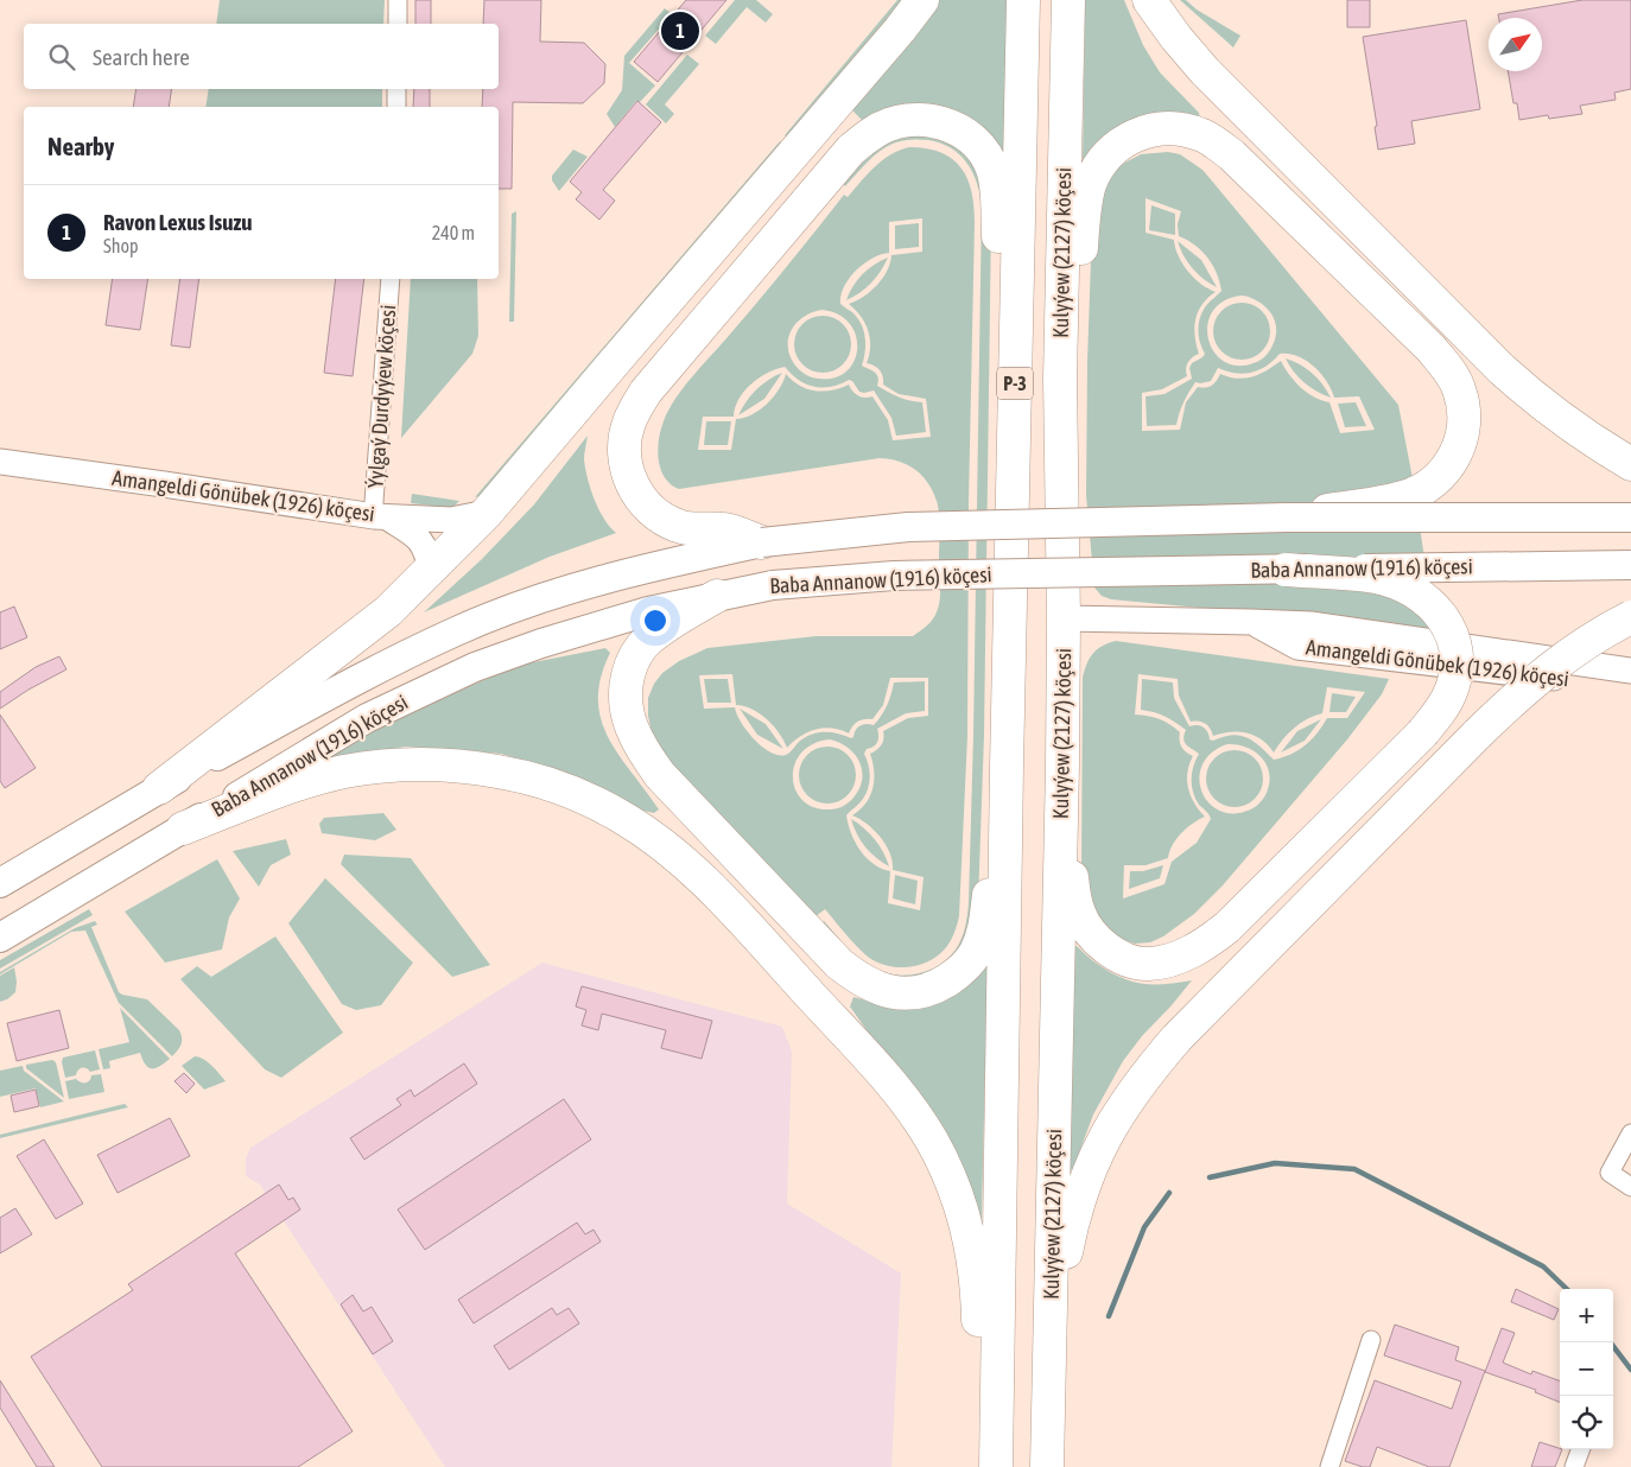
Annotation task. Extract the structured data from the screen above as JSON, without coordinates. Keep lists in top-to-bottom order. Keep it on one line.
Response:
{"streets":{"highway":["Kulyýew (2127) köçesi","P-3"],"main road":["Baba Annanow (1916) köçesi"],"street":["Ýylgaý Durdyýew köçesi","Amangeldi Gönübek (1926) köçesi"]},"crossings":[["Kulyýew (2127) köçesi","Amangeldi Gönübek (1926) köçesi"],["Ýylgaý Durdyýew köçesi","Amangeldi Gönübek (1926) köçesi"]],"north":"top right","page":{"pins":"1","search":"Search here","heading":"Nearby","list":[{"mark":"1","name":"Ravon Lexus Isuzu","note":"Shop","value":"240 m"}],"map_buttons":["+","−"]}}
